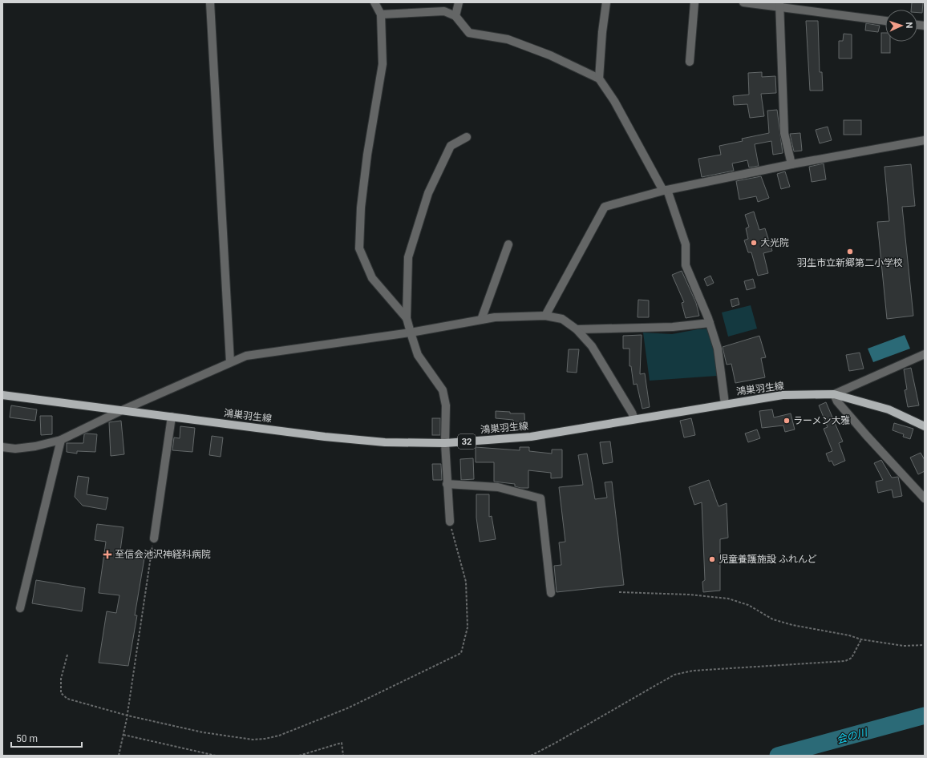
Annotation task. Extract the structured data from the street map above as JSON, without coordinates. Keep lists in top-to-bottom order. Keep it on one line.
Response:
{"streets":{"main road":["鴻巣羽生線","32"]},"water":["会の川"],"places":{"other":["大光院","羽生市立新郷第二小学校","ラーメン大雅","児童養護施設 ふれんど"],"health":["至信会池沢神経科病院"]},"scale_bar":"50 m","north":"right"}
